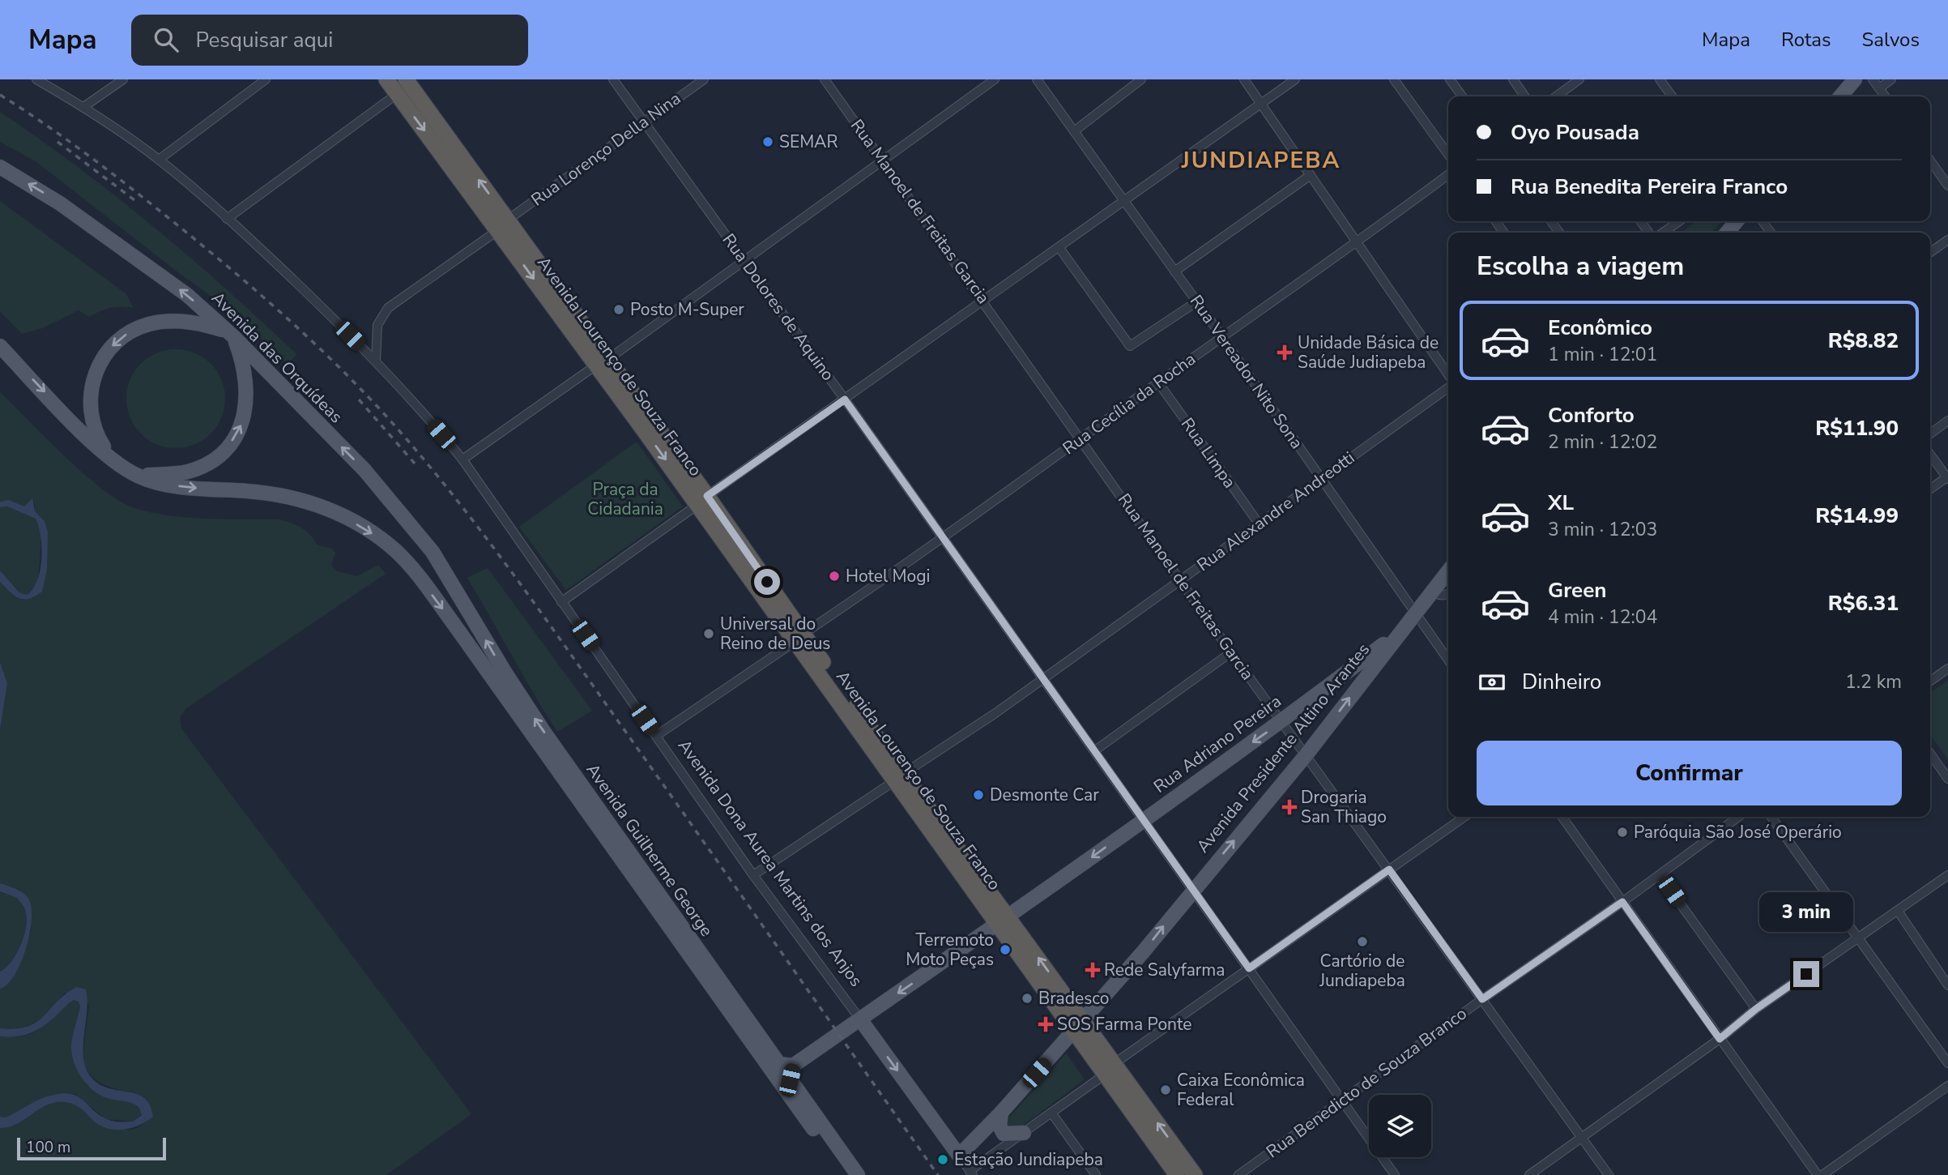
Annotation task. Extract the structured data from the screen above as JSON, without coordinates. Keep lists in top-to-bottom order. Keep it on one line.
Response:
{"streets":{"highway":["Avenida Lourenço de Souza Franco"],"main road":["Avenida das Orquídeas","Rua Adriano Pereira","Avenida Presidente Altino Arantes","Avenida Guilherme George","Avenida Dona Aurea Martins dos Anjos"],"street":["Rua Lorenço Della Nina","Rua Manoel de Freitas Garcia","Rua Dolores de Aquino","Rua Vereador Nito Sona","Rua Cecília da Rocha","Rua Limpa","Rua Alexandre Andreotti","Rua Benedicto de Souza Branco"]},"crossings":[["Rua Lorenço Della Nina","Rua Dolores de Aquino"],["Rua Lorenço Della Nina","Avenida Lourenço de Souza Franco"],["Rua Lorenço Della Nina","Avenida Dona Aurea Martins dos Anjos"],["Rua Manoel de Freitas Garcia","Rua Cecília da Rocha"],["Rua Manoel de Freitas Garcia","Rua Alexandre Andreotti"],["Rua Manoel de Freitas Garcia","Rua Adriano Pereira"],["Rua Manoel de Freitas Garcia","Avenida Presidente Altino Arantes"],["Rua Manoel de Freitas Garcia","Rua Benedicto de Souza Branco"],["Rua Dolores de Aquino","Rua Cecília da Rocha"],["Rua Dolores de Aquino","Rua Alexandre Andreotti"],["Rua Dolores de Aquino","Rua Adriano Pereira"],["Rua Dolores de Aquino","Avenida Presidente Altino Arantes"],["Rua Dolores de Aquino","Rua Benedicto de Souza Branco"],["Avenida das Orquídeas","Avenida Guilherme George"],["Avenida Lourenço de Souza Franco","Rua Cecília da Rocha"],["Avenida Lourenço de Souza Franco","Rua Alexandre Andreotti"],["Avenida Lourenço de Souza Franco","Rua Adriano Pereira"],["Avenida Lourenço de Souza Franco","Avenida Presidente Altino Arantes"],["Rua Vereador Nito Sona","Rua Cecília da Rocha"],["Rua Vereador Nito Sona","Rua Alexandre Andreotti"],["Rua Vereador Nito Sona","Avenida Presidente Altino Arantes"],["Rua Cecília da Rocha","Rua Limpa"],["Rua Cecília da Rocha","Avenida Dona Aurea Martins dos Anjos"],["Rua Limpa","Rua Alexandre Andreotti"],["Rua Alexandre Andreotti","Avenida Dona Aurea Martins dos Anjos"],["Rua Adriano Pereira","Avenida Presidente Altino Arantes"],["Rua Adriano Pereira","Avenida Guilherme George"],["Rua Adriano Pereira","Avenida Dona Aurea Martins dos Anjos"],["Avenida Presidente Altino Arantes","Avenida Dona Aurea Martins dos Anjos"]],"one_way":["Avenida das Orquídeas","Rua Adriano Pereira","Avenida Presidente Altino Arantes"],"districts":["JUNDIAPEBA"],"parks":["Praça da Cidadania"],"places":{"other":["SEMAR","Posto M-Super","Hotel Mogi","Universal do Reino de Deus","Desmonte Car","Paróquia São José Operário","Cartório de Jundiapeba","Terremoto Moto Peças","Bradesco","Caixa Econômica Federal","Estação Jundiapeba"],"health":["Unidade Básica de Saúde Judiapeba","Drogaria San Thiago","Rede Salyfarma","SOS Farma Ponte"]},"scale_bar":"100 m","page":{"header":"Mapa","search":"Pesquisar aqui","nav":["Mapa","Rotas","Salvos"],"banner":["Oyo Pousada","Rua Benedita Pereira Franco"],"heading":"Escolha a viagem","list":[{"name":"Econômico","note":"1 min · 12:01","value":"R$8.82"},{"name":"Conforto","note":"2 min · 12:02","value":"R$11.90"},{"name":"XL","note":"3 min · 12:03","value":"R$14.99"},{"name":"Green","note":"4 min · 12:04","value":"R$6.31"}],"pay":["Dinheiro","1.2 km"],"buttons":"Confirmar","bubble":"3 min","scale":"100 m"}}
